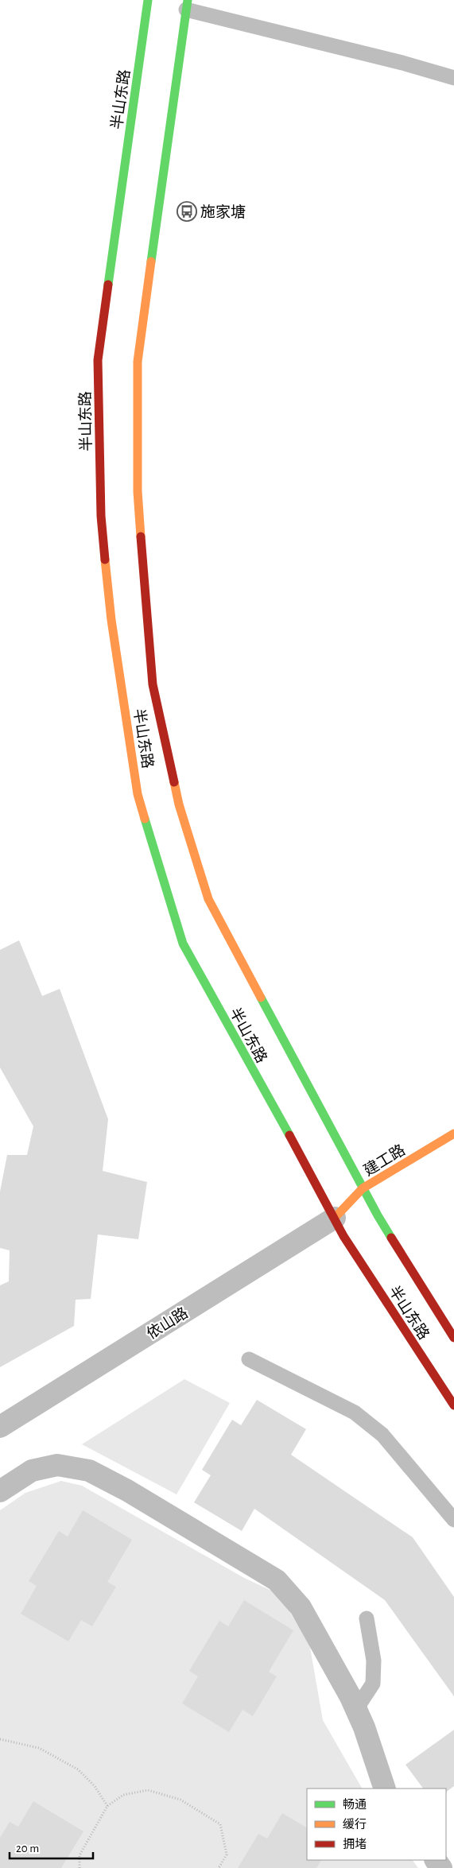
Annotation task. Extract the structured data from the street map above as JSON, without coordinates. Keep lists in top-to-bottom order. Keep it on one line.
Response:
{"streets":{"main road":["半山东路","建工路"],"street":["依山路"]},"crossings":[["半山东路","建工路"],["半山东路","依山路"],["建工路","依山路"]],"places":{"bus stop":["施家塘"]},"legend":["畅通","缓行","拥堵"],"scale_bar":"20 m"}
